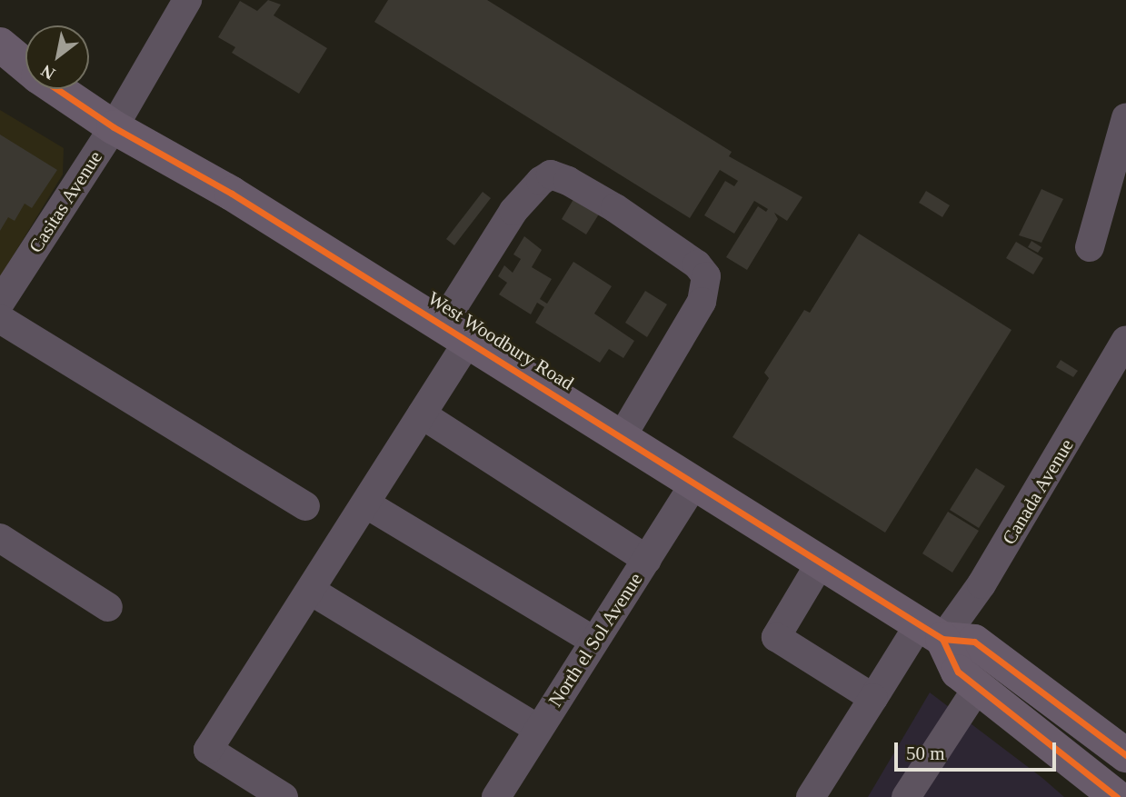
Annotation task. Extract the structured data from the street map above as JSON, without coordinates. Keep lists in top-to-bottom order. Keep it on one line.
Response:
{"streets":{"main road":["West Woodbury Road"],"street":["Casitas Avenue","Canada Avenue","North el Sol Avenue"]},"crossings":[["Casitas Avenue","West Woodbury Road"],["West Woodbury Road","Canada Avenue"],["West Woodbury Road","North el Sol Avenue"]],"scale_bar":"50 m","north":"bottom left"}
